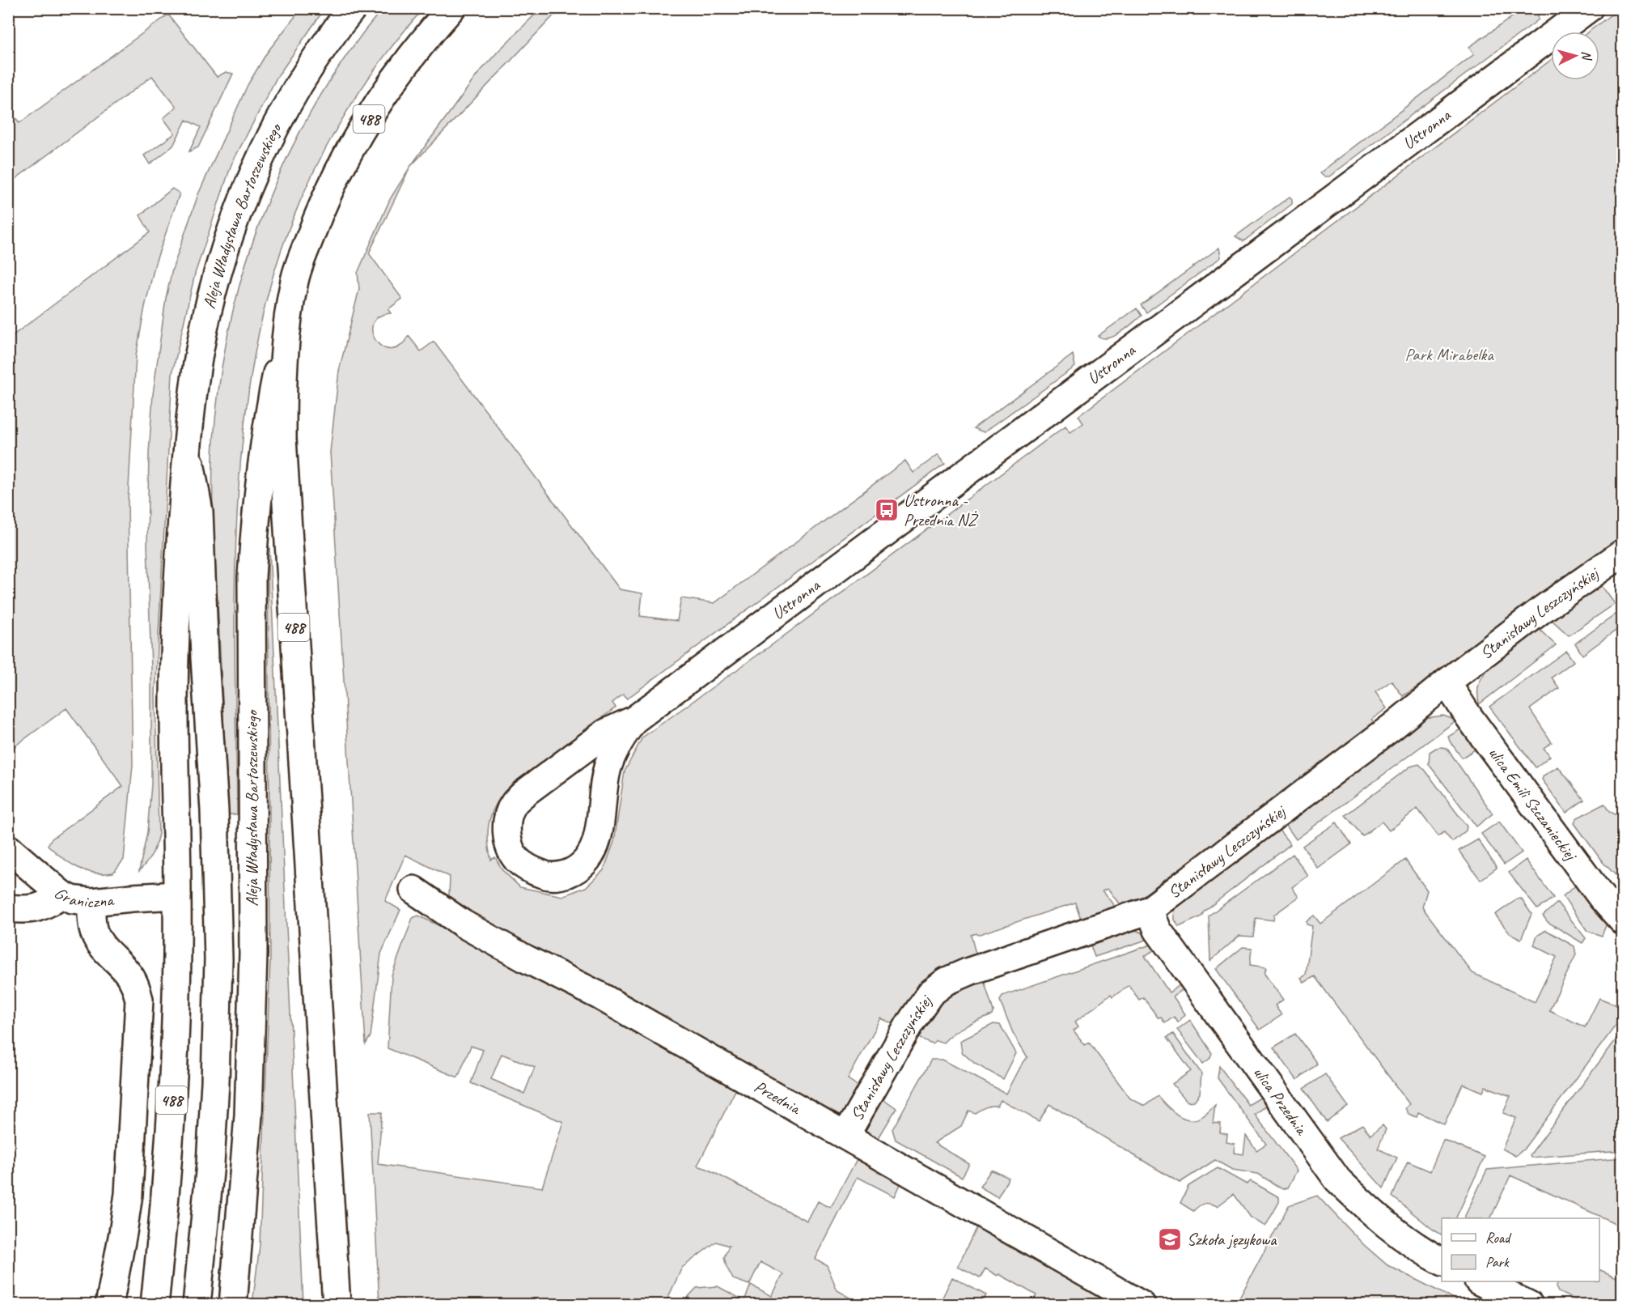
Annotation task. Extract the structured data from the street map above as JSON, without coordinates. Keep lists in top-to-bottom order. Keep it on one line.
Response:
{"streets":{"street":["488","Ustronna","Aleja Władysława Bartoszewskiego","Stanisławy Leszczyńskiej","ulica Emili Szczanieckiej","Graniczna","Przednia","ulica Przednia"]},"crossings":[["488","Aleja Władysława Bartoszewskiego"],["Aleja Władysława Bartoszewskiego","Graniczna"],["Stanisławy Leszczyńskiej","ulica Emili Szczanieckiej"],["Stanisławy Leszczyńskiej","Przednia"],["Stanisławy Leszczyńskiej","ulica Przednia"]],"parks":["Park Mirabelka"],"places":{"bus stop":["Ustronna - Przednia NŻ"],"school or university":["Szkoła językowa"]},"legend":["Road","Park"],"north":"right"}
